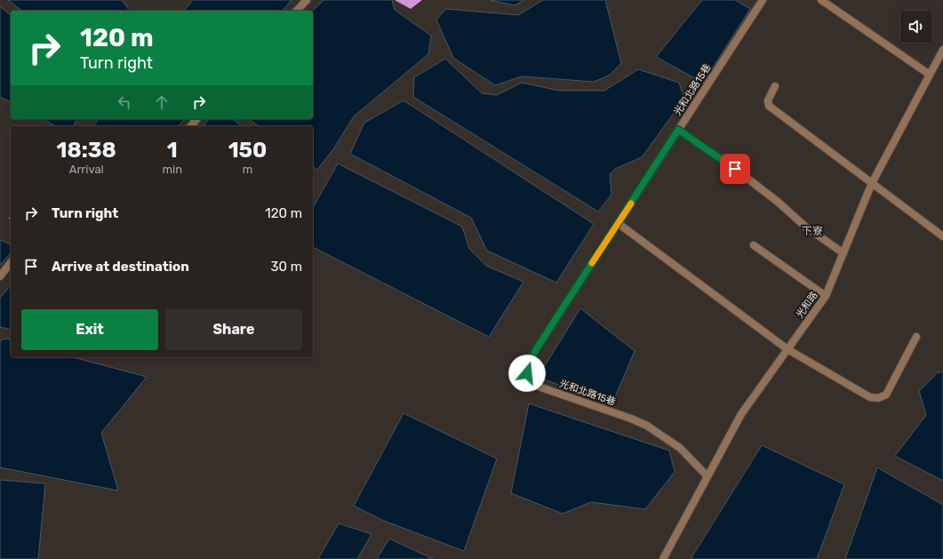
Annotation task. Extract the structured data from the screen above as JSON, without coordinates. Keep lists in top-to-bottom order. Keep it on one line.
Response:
{"streets":{"street":["光和北路15巷","光和路"]},"crossings":[["光和北路15巷","光和路"]],"districts":["下寮"],"page":{"turn":["120 m","Turn right"],"eta":["18:38","Arrival","1","min","150","m"],"list":[{"name":"Turn right","value":"120 m"},{"name":"Arrive at destination","value":"30 m"}],"buttons":["Exit","Share"]}}
